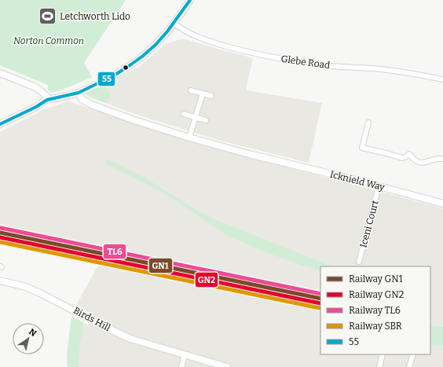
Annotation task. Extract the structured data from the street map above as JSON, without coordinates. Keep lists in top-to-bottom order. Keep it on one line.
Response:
{"streets":{"street":["Glebe Road","Icknield Way","Iceni Court","Birds Hill"]},"crossings":[["Icknield Way","Iceni Court"]],"parks":["Norton Common"],"places":{"sports":["Letchworth Lido"]},"lines":["transit line 55","rail line TL6","rail line GN1","rail line GN2","rail line SBR"],"legend":["Railway GN1","Railway GN2","Railway TL6","Railway SBR","55"],"north":"top right"}
